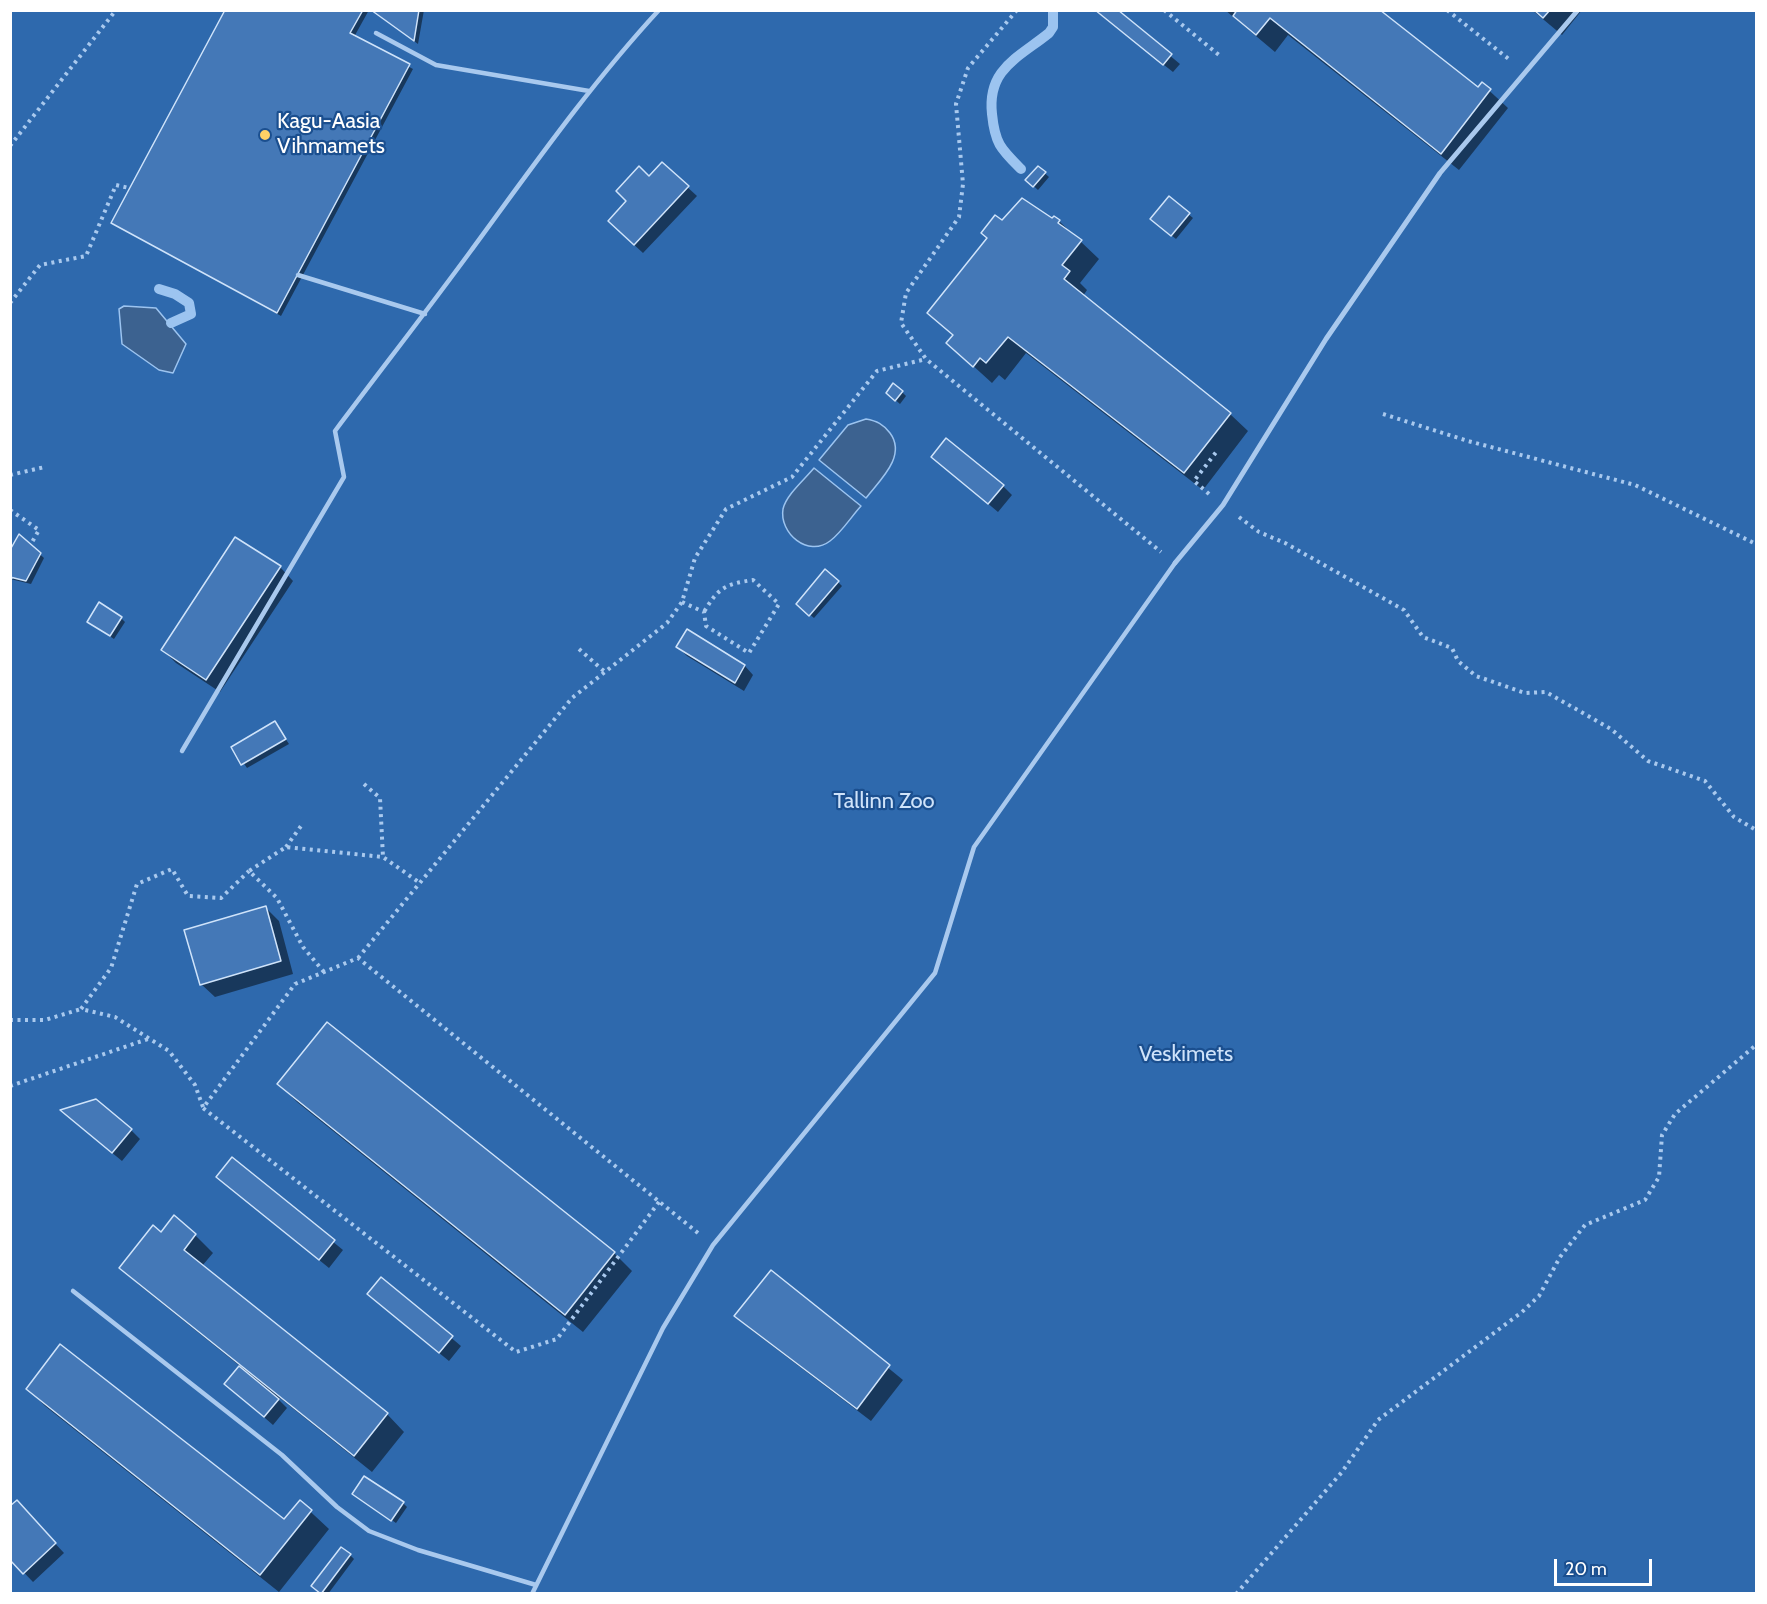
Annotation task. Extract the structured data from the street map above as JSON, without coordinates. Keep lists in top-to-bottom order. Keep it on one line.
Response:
{"parks":["Tallinn Zoo","Veskimets"],"places":["Kagu-Aasia Vihmamets"],"scale_bar":"20 m"}
